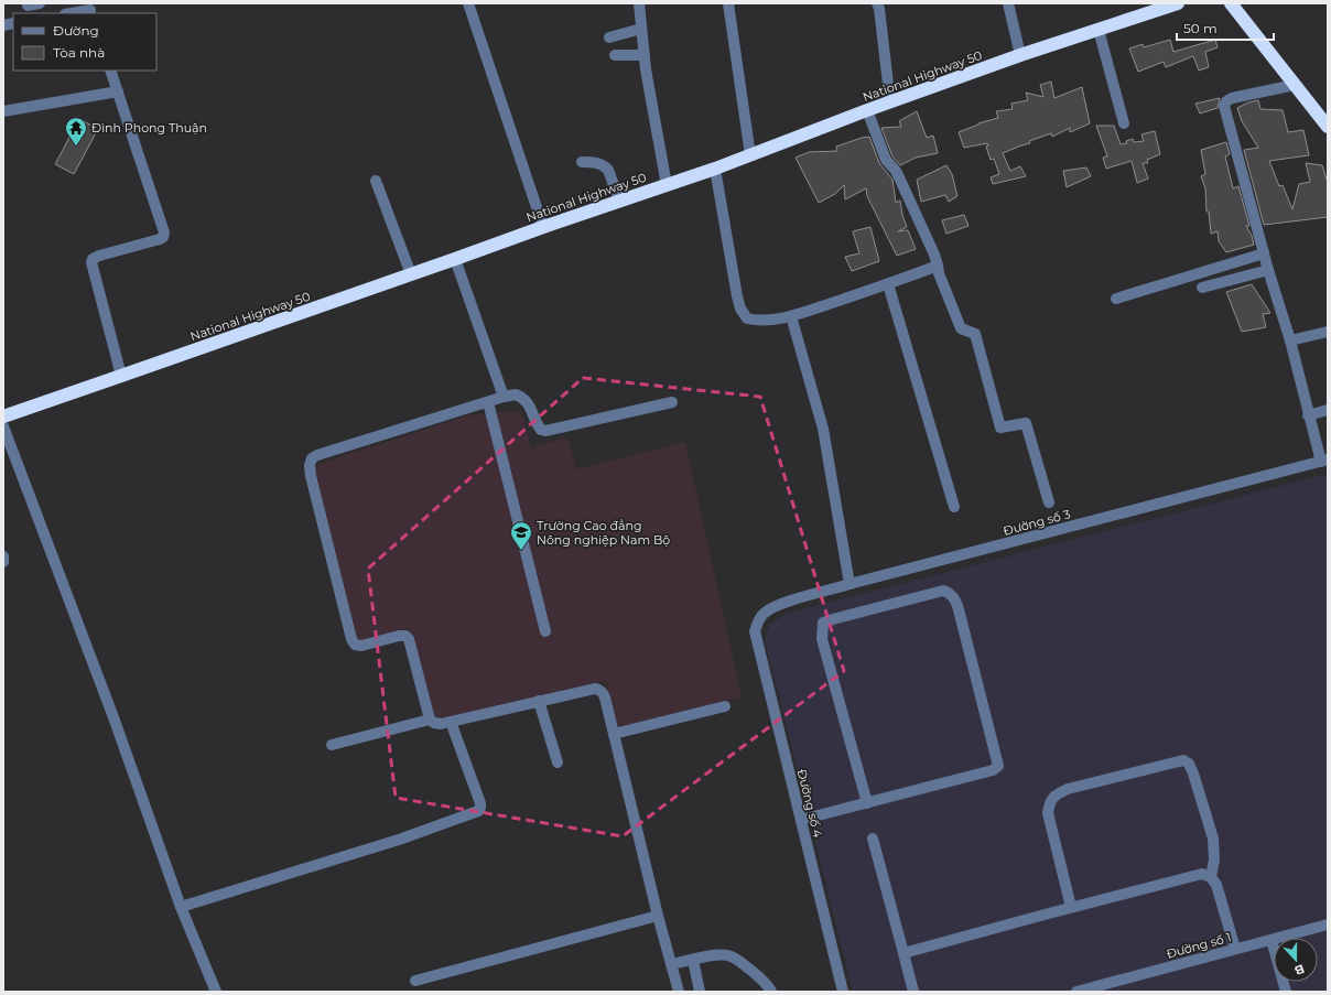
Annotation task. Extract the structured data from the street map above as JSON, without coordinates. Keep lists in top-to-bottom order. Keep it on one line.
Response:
{"streets":{"highway":["National Highway 50"],"street":["Đường số 3","Đường số 4","Đường số 1"]},"crossings":[["Đường số 3","Đường số 4"]],"places":{"temple":["Đình Phong Thuận"],"school or university":["Trường Cao đẳng Nông nghiệp Nam Bộ"]},"legend":["Đường","Tòa nhà"],"scale_bar":"50 m","north":"bottom"}
